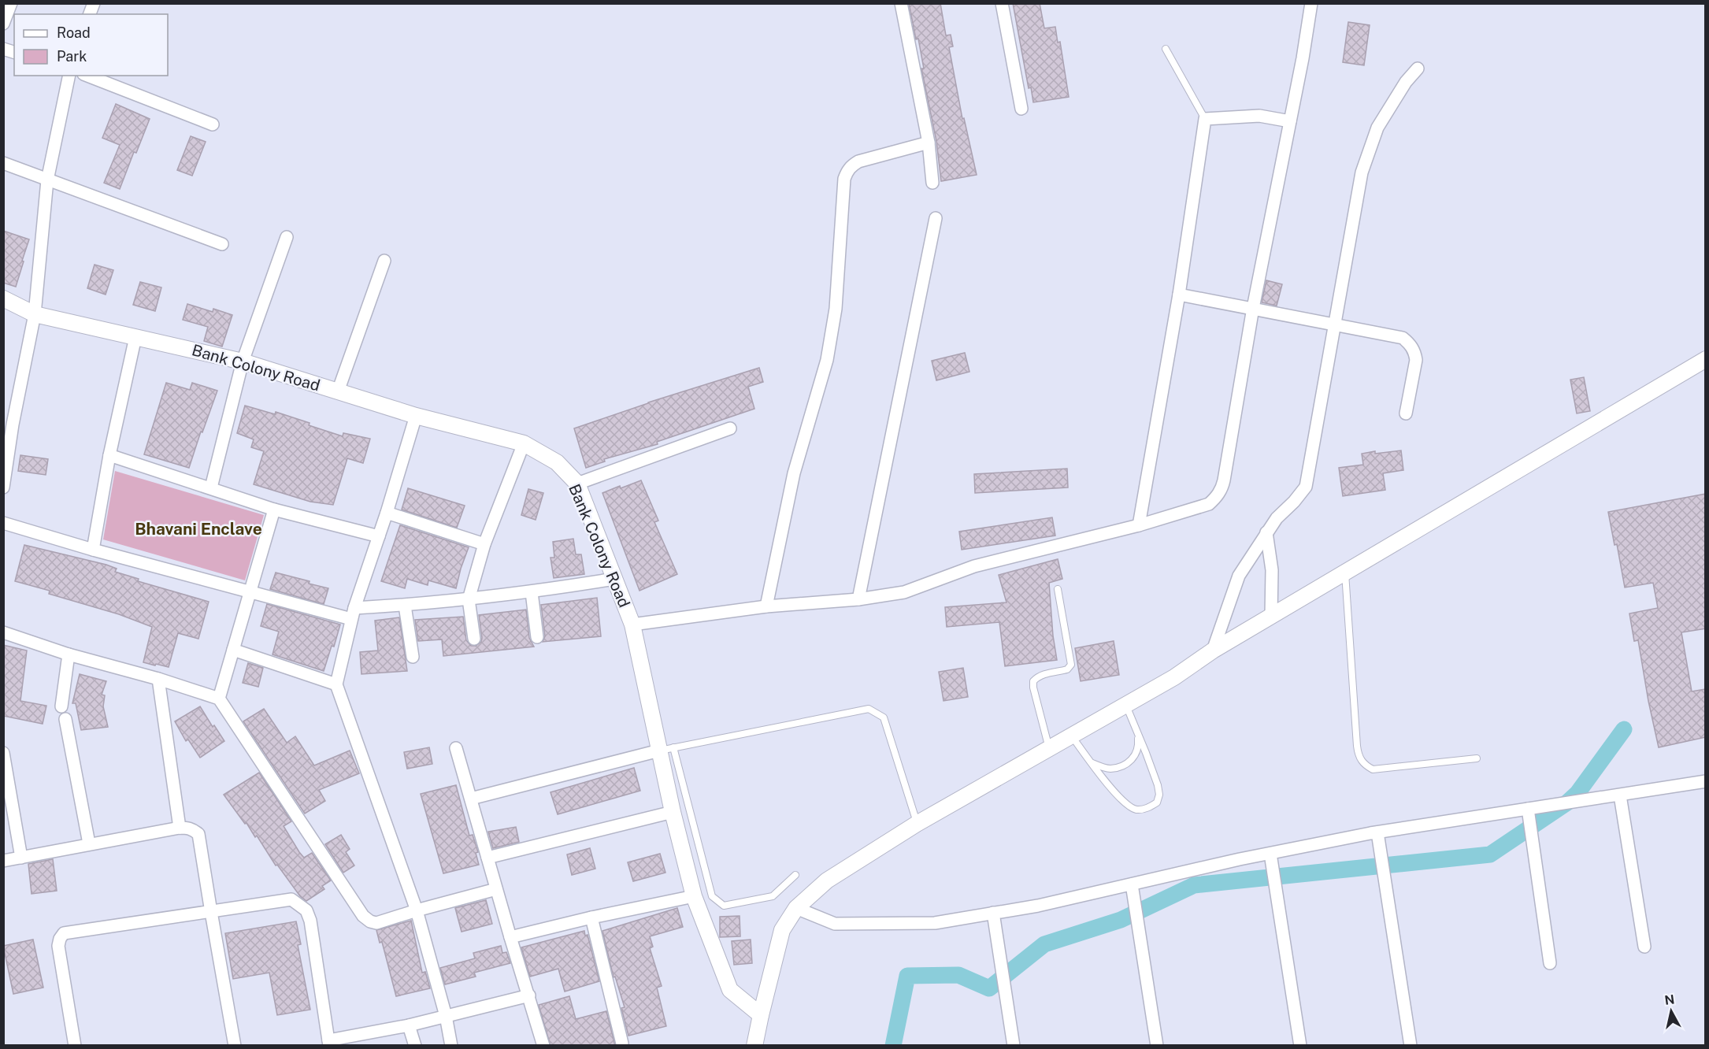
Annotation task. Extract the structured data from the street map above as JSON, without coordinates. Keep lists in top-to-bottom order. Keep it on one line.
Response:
{"streets":{"street":["Bank Colony Road"]},"districts":["Bhavani Enclave"],"legend":["Road","Park"],"north":"top"}
